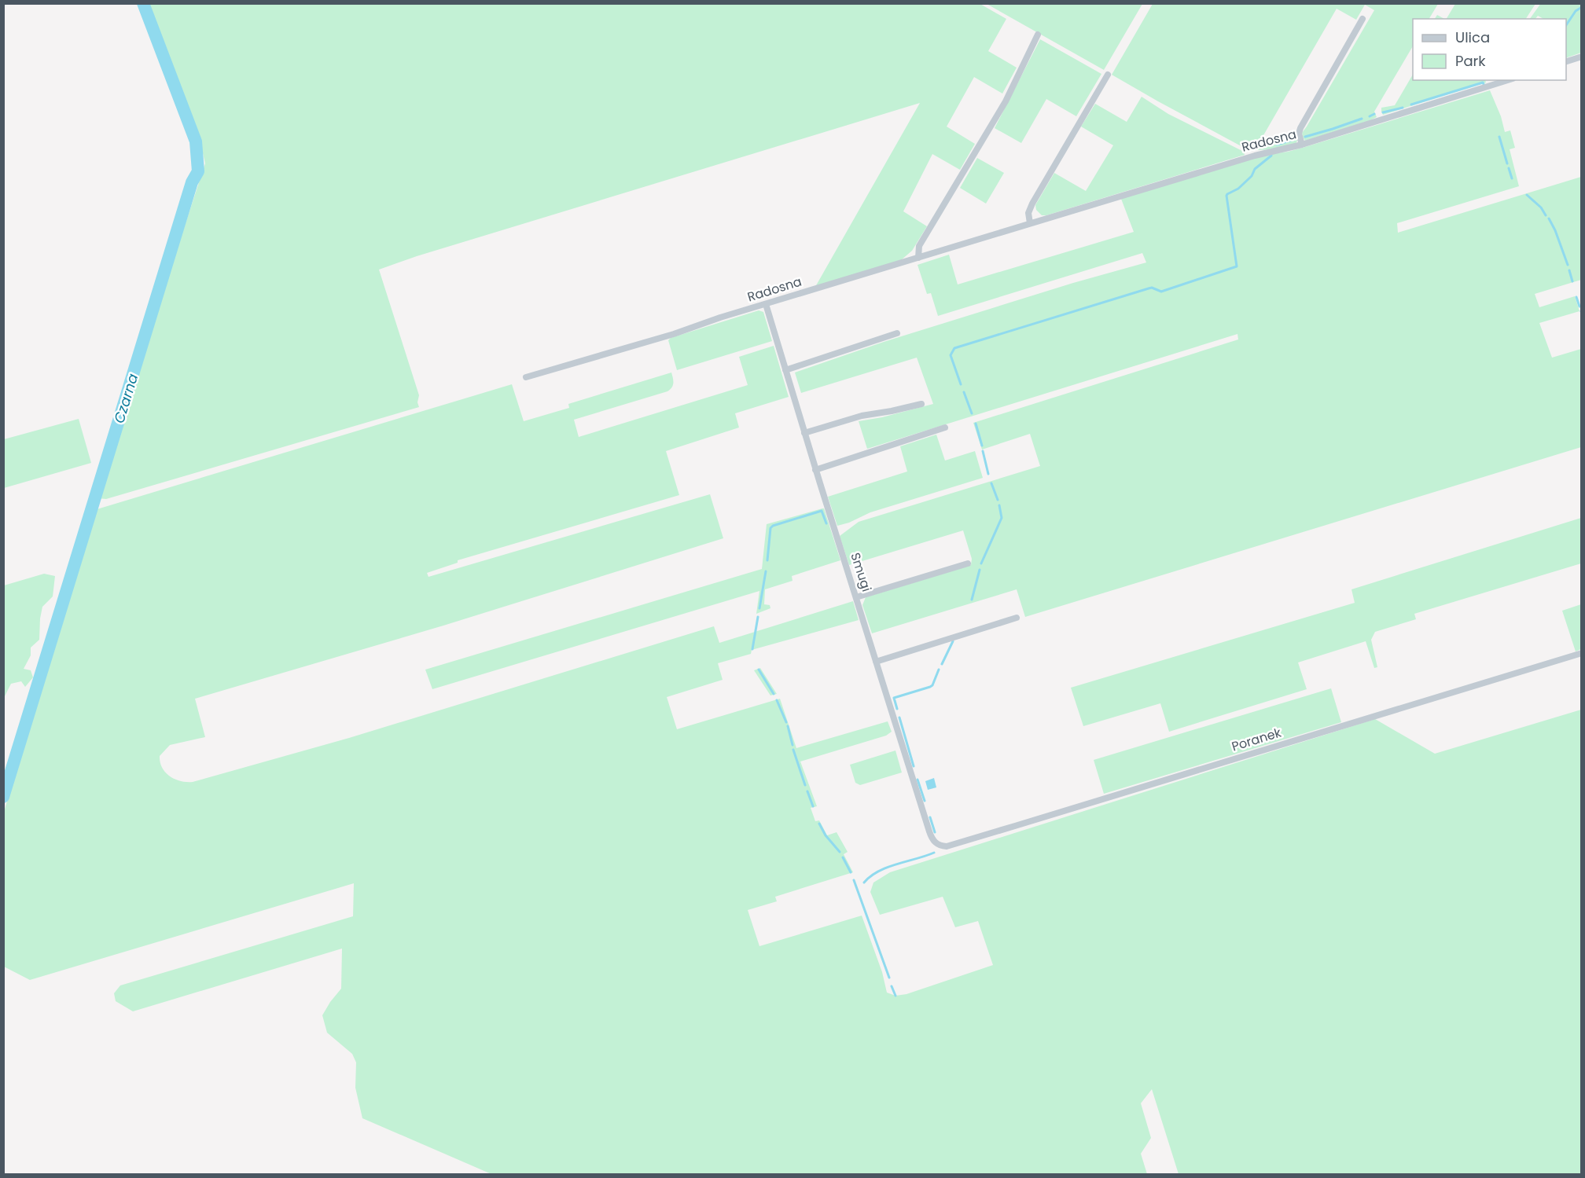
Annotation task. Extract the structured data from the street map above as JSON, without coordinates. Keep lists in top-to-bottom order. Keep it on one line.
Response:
{"streets":{"street":["Radosna","Smugi","Poranek"]},"crossings":[["Radosna","Smugi"],["Smugi","Poranek"]],"water":["Czarna"],"legend":["Ulica","Park"]}
